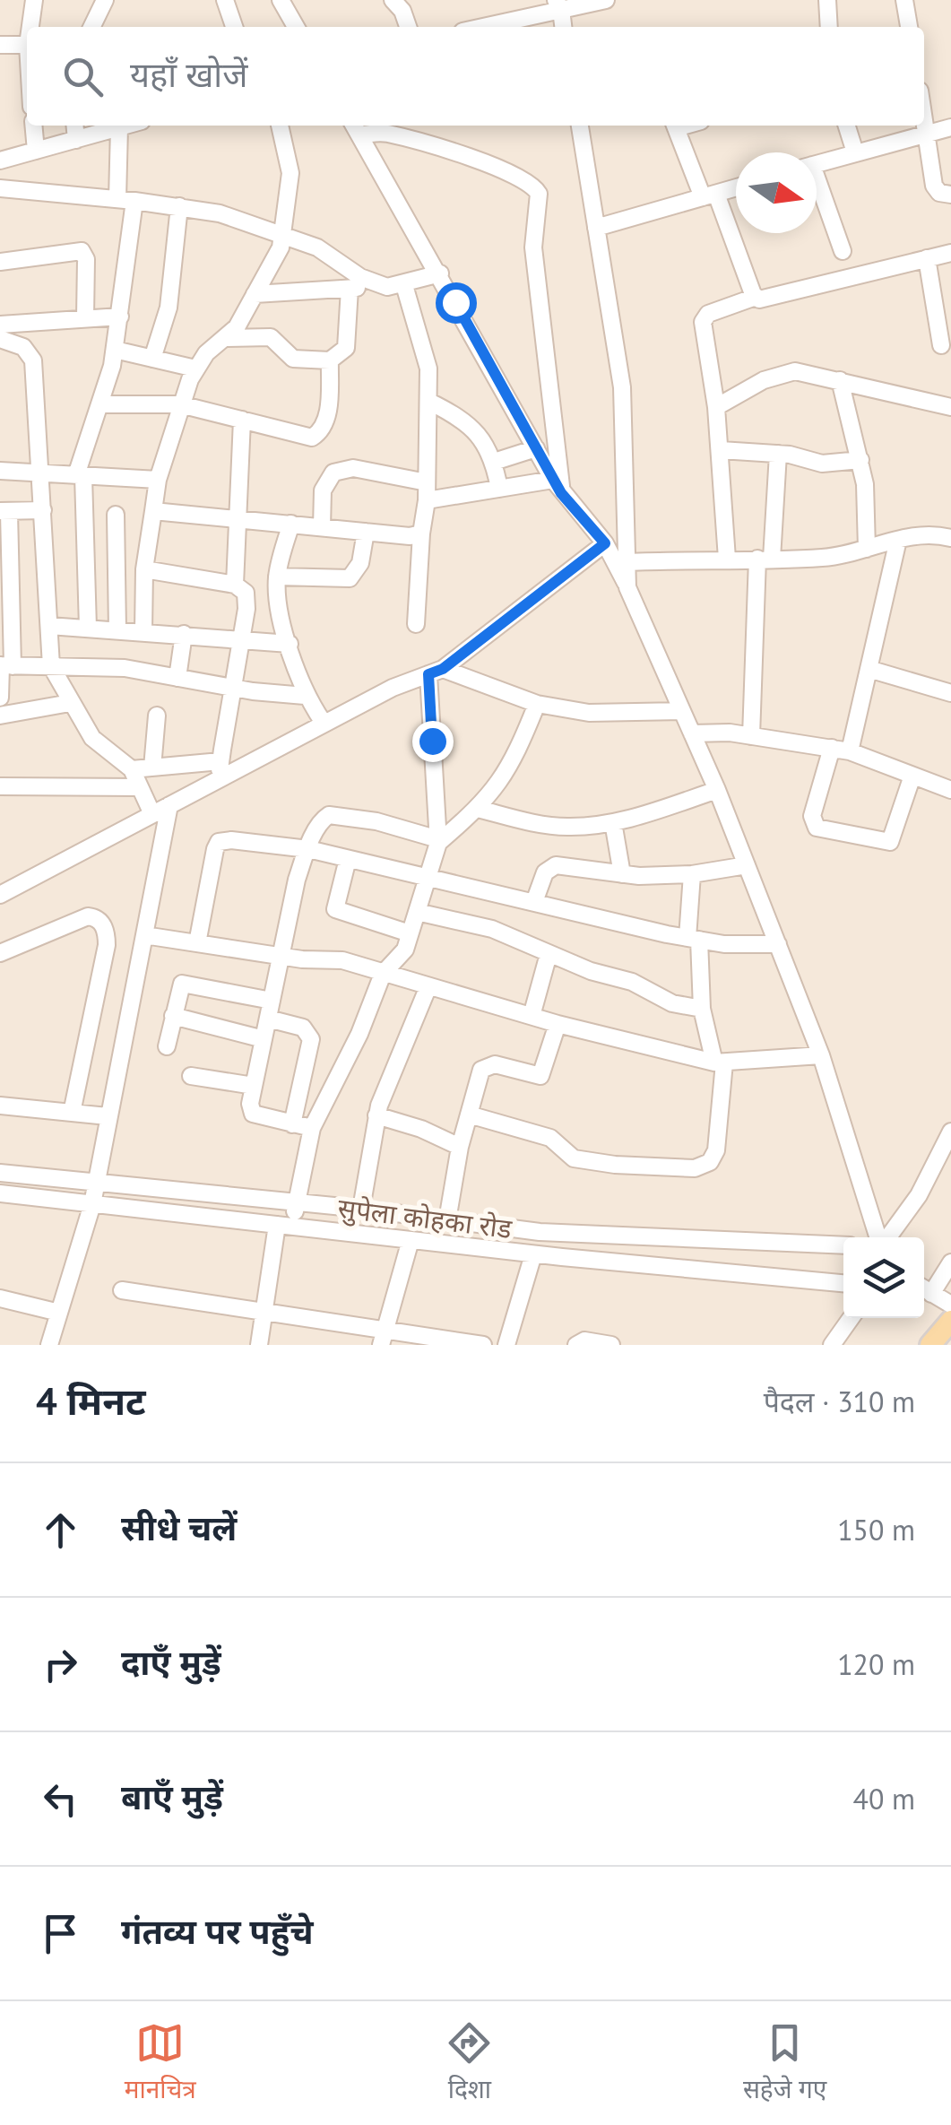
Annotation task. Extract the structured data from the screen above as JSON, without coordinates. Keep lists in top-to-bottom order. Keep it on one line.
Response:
{"streets":{"street":["सुपेला कोहका रोड"]},"north":"right","page":{"search":"यहाँ खोजें","heading":["4 मिनट","पैदल · 310 m"],"list":[["सीधे चलें","150 m"],["दाएँ मुड़ें","120 m"],["बाएँ मुड़ें","40 m"],"गंतव्य पर पहुँचे"],"nav":["मानचित्र","दिशा","सहेजे गए"]}}
